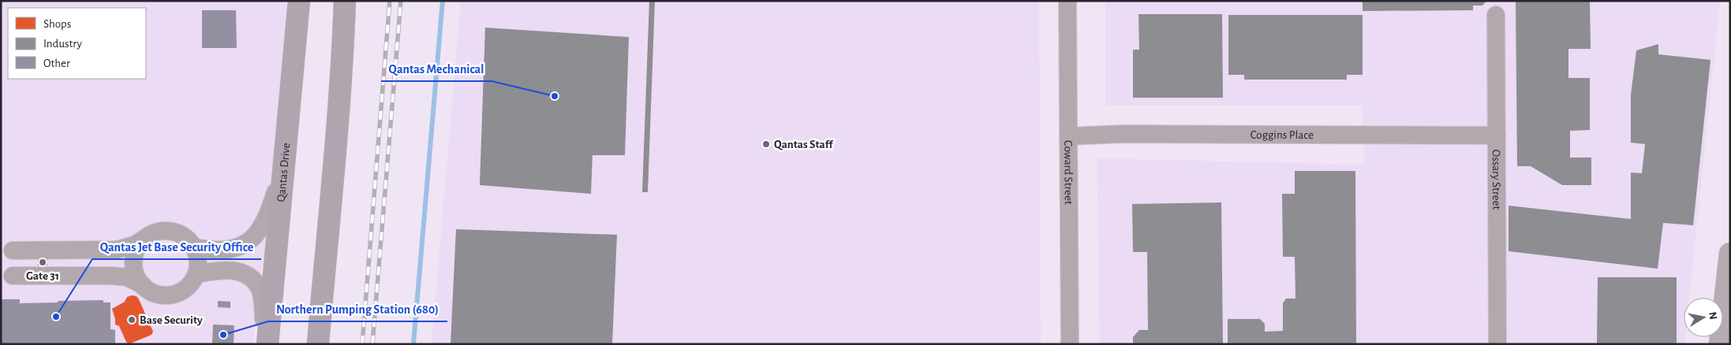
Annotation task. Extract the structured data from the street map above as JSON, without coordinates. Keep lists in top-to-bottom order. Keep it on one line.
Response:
{"streets":{"highway":["Qantas Drive"],"street":["Coggins Place","Coward Street","Ossary Street"]},"crossings":[["Coggins Place","Coward Street"],["Coggins Place","Ossary Street"]],"places":["Qantas Mechanical","Qantas Staff","Gate 31","Qantas Jet Base Security Office","Base Security","Northern Pumping Station (680)"],"legend":["Shops","Industry","Other"],"north":"right"}
